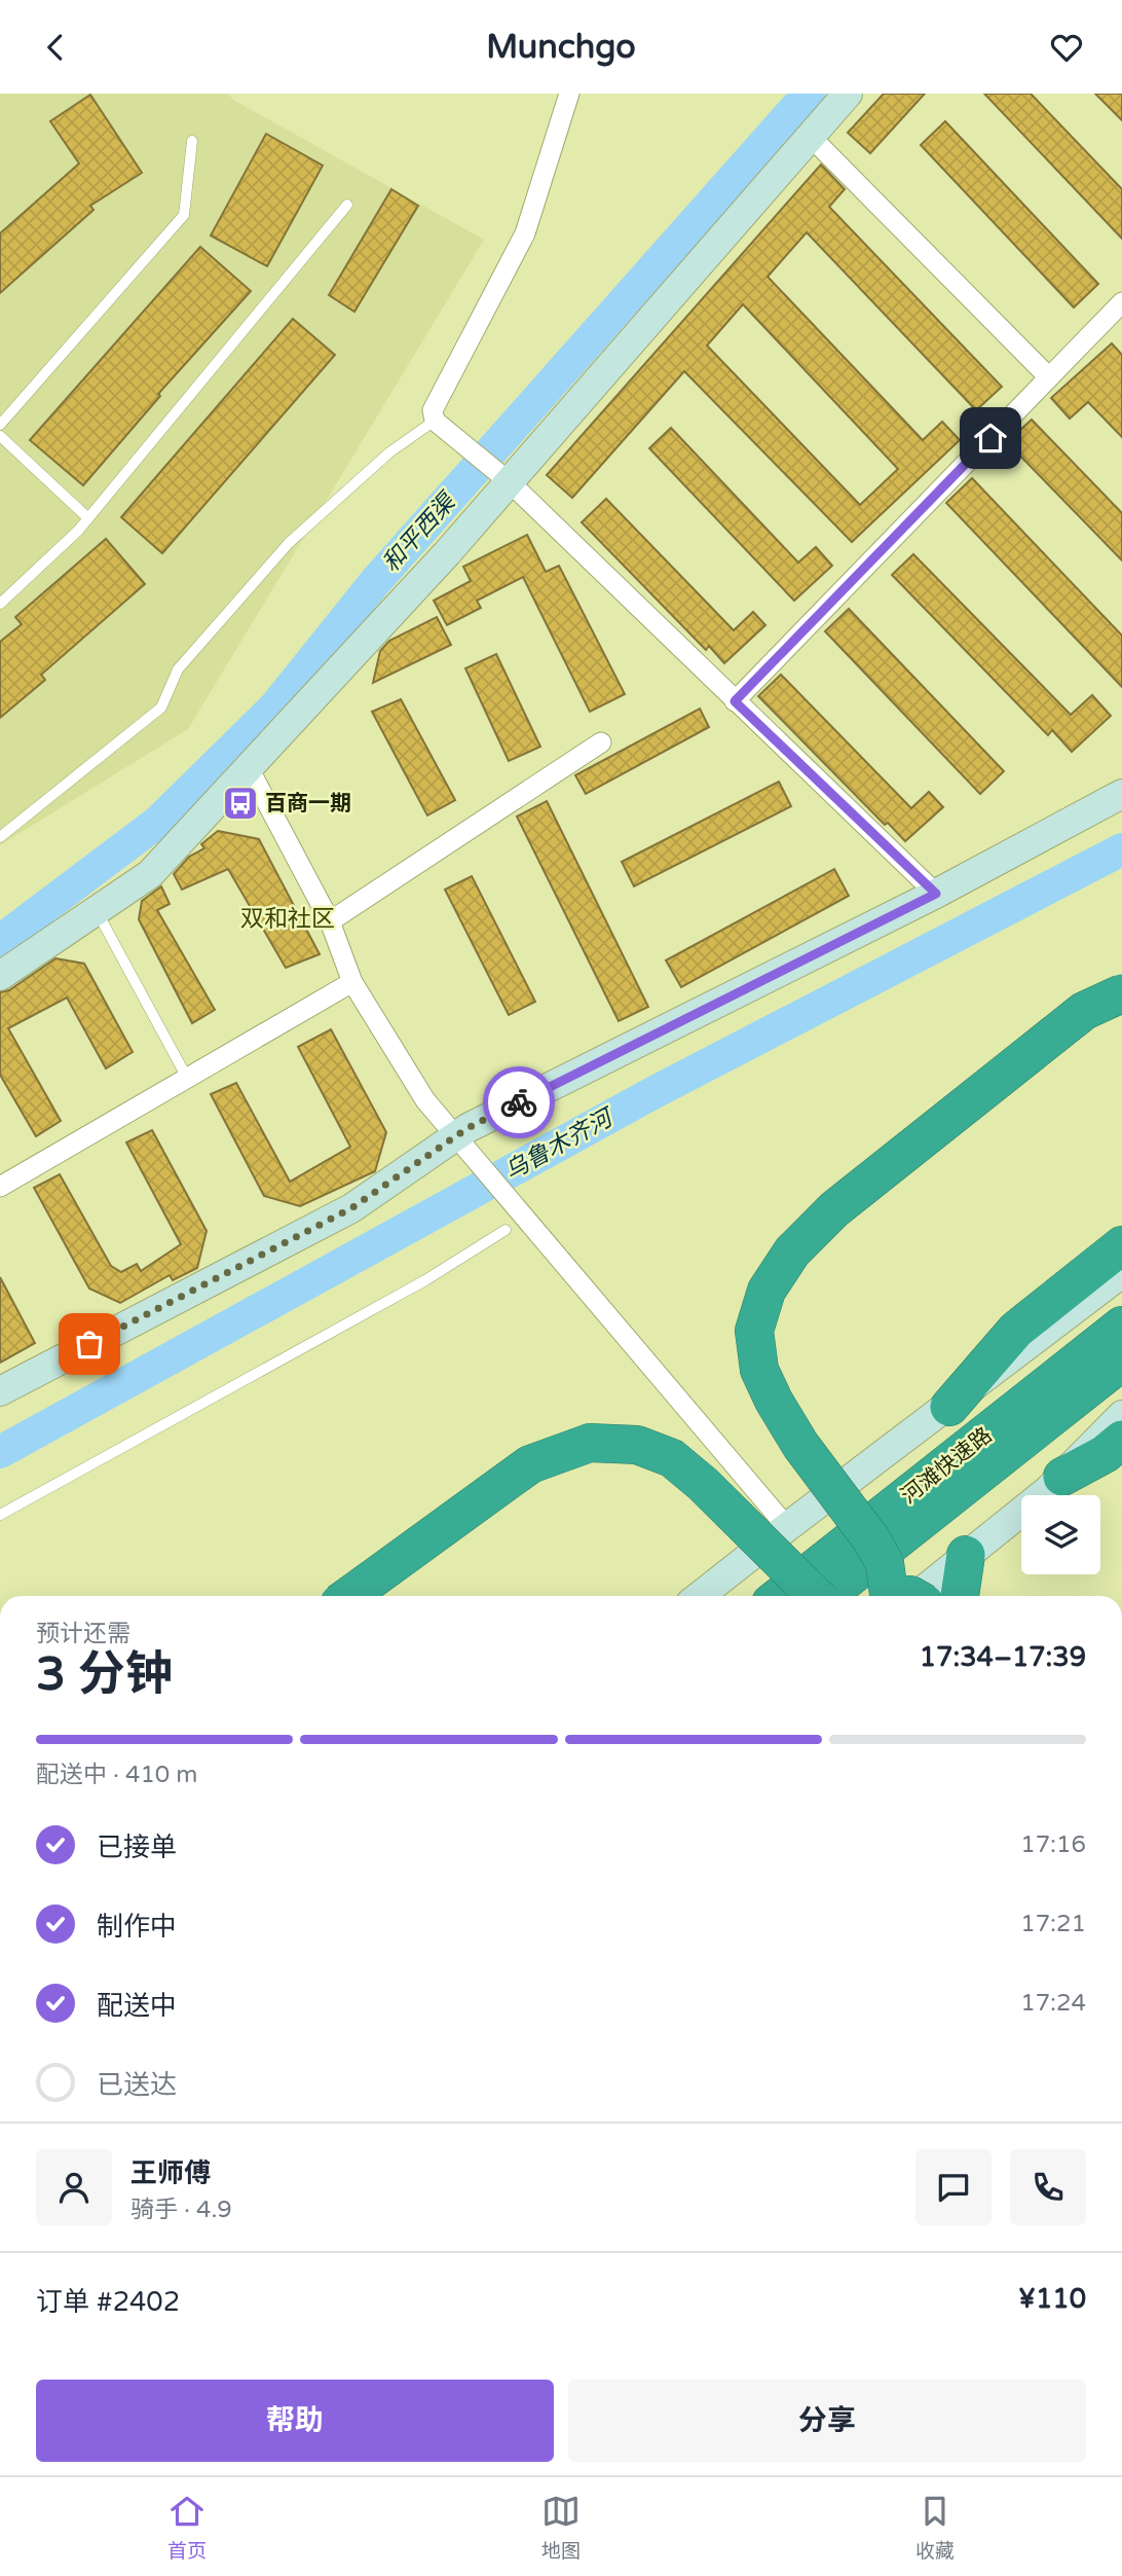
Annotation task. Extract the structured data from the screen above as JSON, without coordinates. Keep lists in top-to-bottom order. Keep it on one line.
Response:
{"streets":{"highway":["河滩快速路"]},"districts":["双和社区"],"water":["和平西渠","乌鲁木齐河"],"places":{"bus stop":["百商一期"]},"page":{"header":"Munchgo","heading":["3 分钟","预计还需","17:34–17:39"],"panel":["王师傅","骑手 · 4.9","订单 #2402","¥110"],"bar":"配送中 · 410 m","list":[["已接单","17:16"],["制作中","17:21"],["配送中","17:24"],"已送达"],"buttons":["帮助","分享"],"tabs":["首页","地图","收藏"]}}
